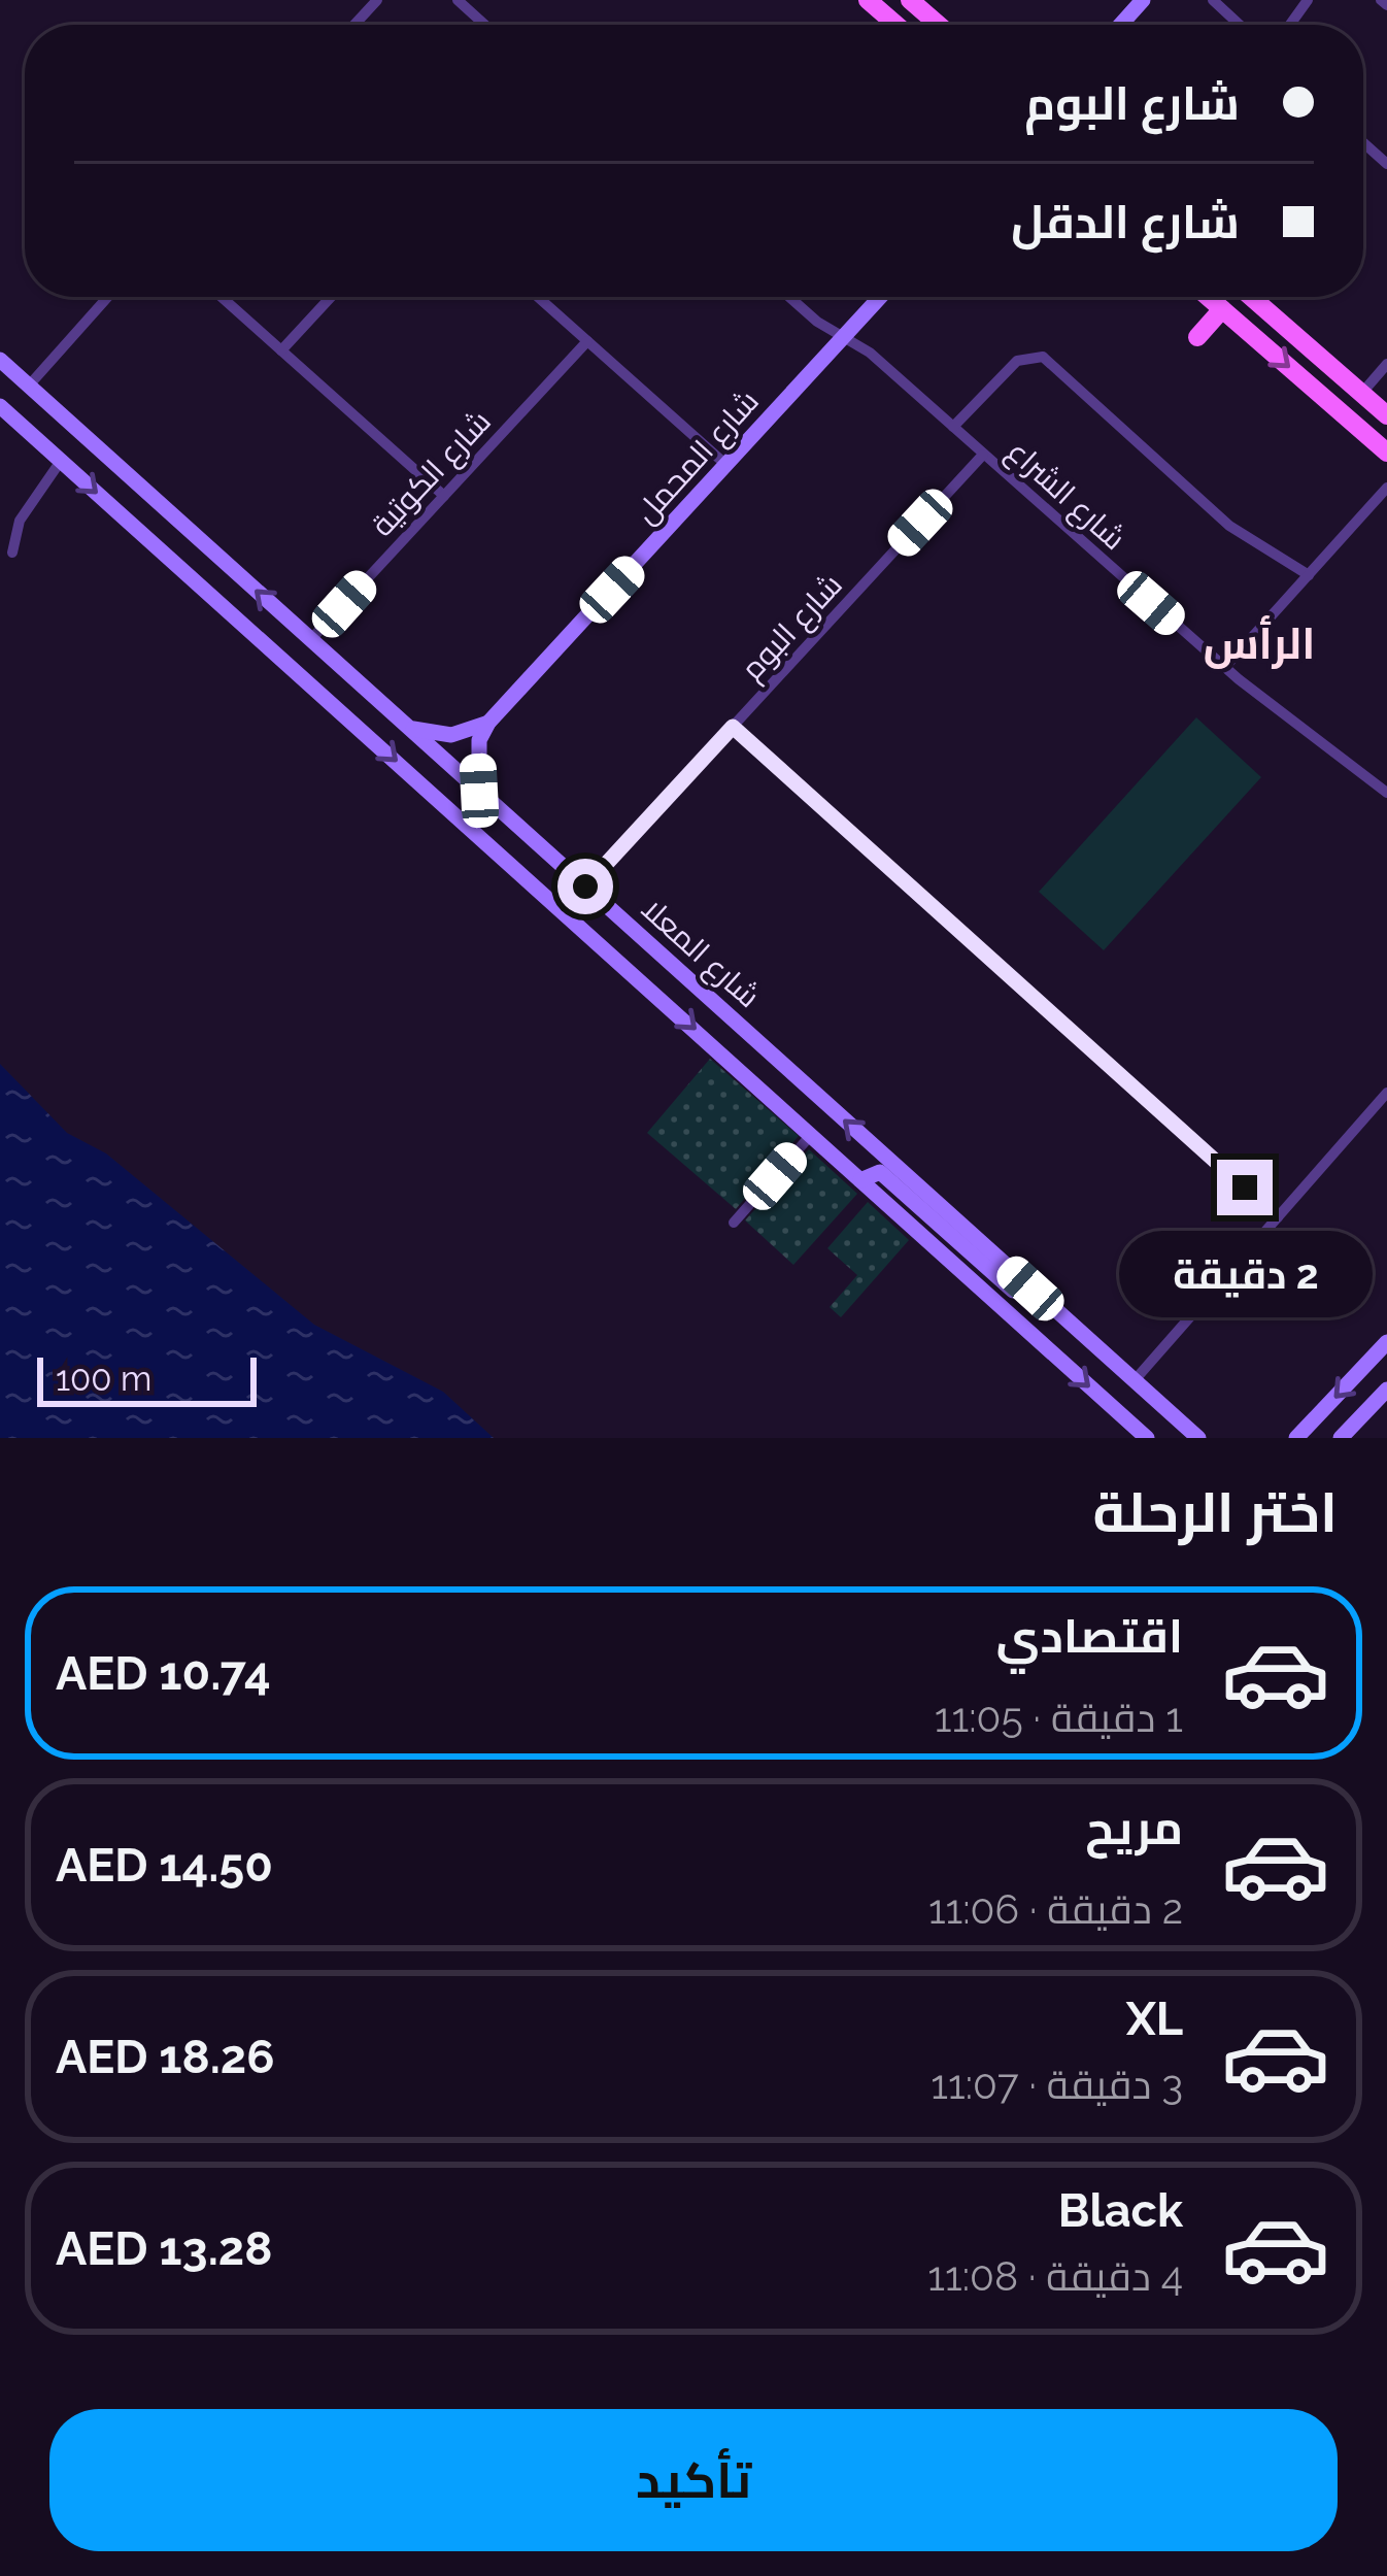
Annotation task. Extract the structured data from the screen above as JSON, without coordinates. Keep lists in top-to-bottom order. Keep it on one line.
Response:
{"streets":{"street":["شارع المحمل","شارع الكوتية","شارع الشراع","شارع البوم","شارع المعلا"]},"crossings":[["شارع المحمل","شارع الشراع"],["شارع الكوتية","شارع المعلا"],["شارع الشراع","شارع البوم"],["شارع البوم","شارع المعلا"]],"districts":["الرأس"],"scale_bar":"100 m","page":{"banner":["شارع البوم","شارع الدقل"],"bubble":"2 دقيقة","scale":"100 m","heading":"اختر الرحلة","list":[{"name":"اقتصادي","note":"1 دقيقة · 11:05","value":"AED 10.74"},{"name":"مريح","note":"2 دقيقة · 11:06","value":"AED 14.50"},{"name":"XL","note":"3 دقيقة · 11:07","value":"AED 18.26"},{"name":"Black","note":"4 دقيقة · 11:08","value":"AED 13.28"}],"buttons":"تأكيد"}}
